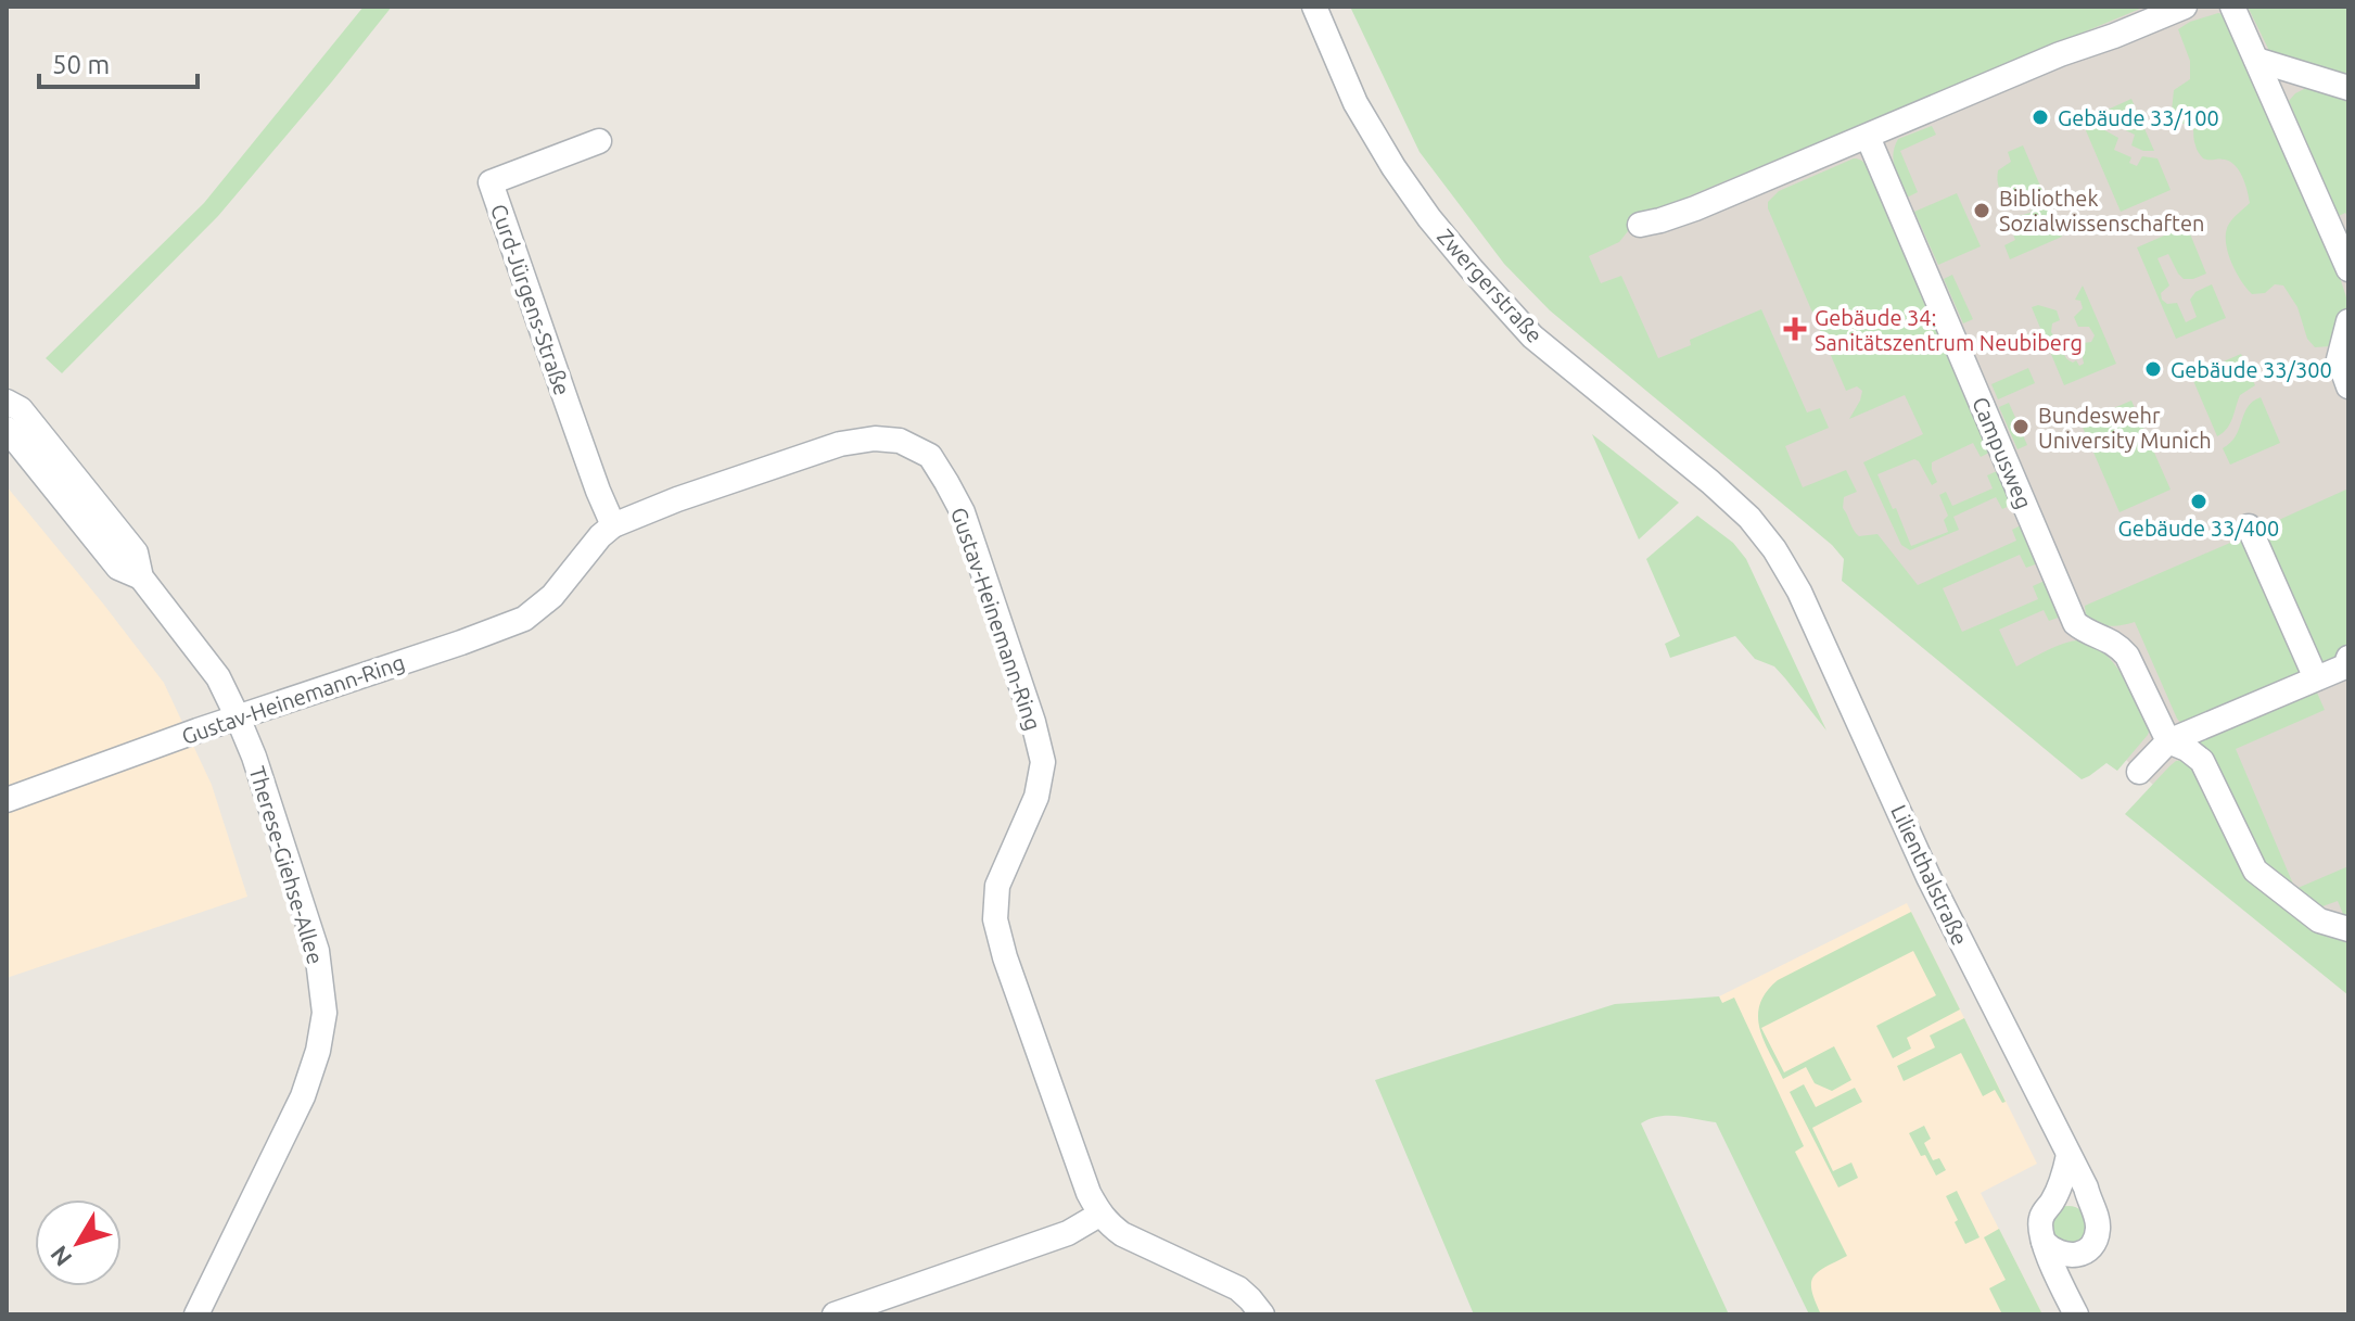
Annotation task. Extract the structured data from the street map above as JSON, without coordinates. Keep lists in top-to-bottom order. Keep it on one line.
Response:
{"streets":{"street":["Zwergerstraße","Curd-Jürgens-Straße","Campusweg","Gustav-Heinemann-Ring","Therese-Giehse-Allee","Lilienthalstraße"]},"crossings":[["Zwergerstraße","Lilienthalstraße"],["Curd-Jürgens-Straße","Gustav-Heinemann-Ring"],["Gustav-Heinemann-Ring","Therese-Giehse-Allee"]],"places":{"other":["Gebäude 33/100","Bibliothek Sozialwissenschaften","Gebäude 33/300","Bundeswehr University Munich","Gebäude 33/400"],"health":["Gebäude 34: Sanitätszentrum Neubiberg"]},"scale_bar":"50 m","north":"bottom left"}
